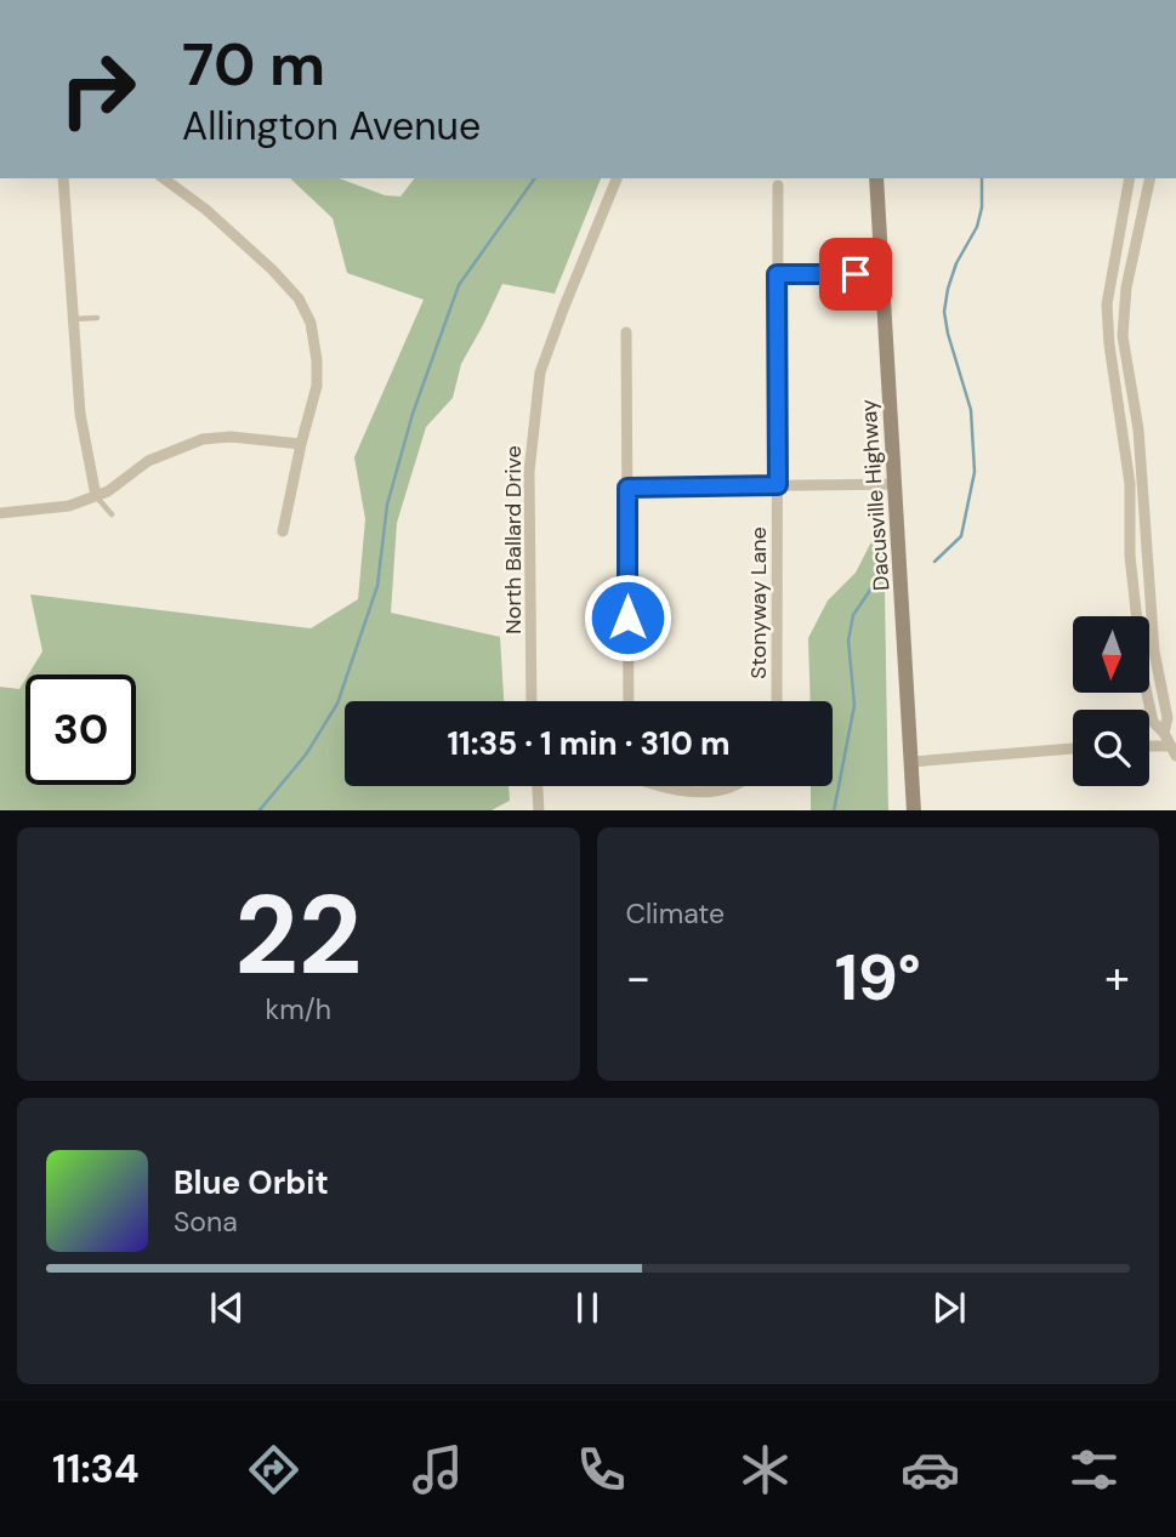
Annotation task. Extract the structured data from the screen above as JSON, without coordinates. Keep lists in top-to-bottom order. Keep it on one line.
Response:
{"streets":{"main road":["Dacusville Highway"],"street":["North Ballard Drive","Stonyway Lane"]},"north":"bottom","page":{"turn":["70 m","Allington Avenue"],"limit":"30","trip":"11:35 · 1 min · 310 m","tile":[["22","km/h"],"Climate"],"heat":["−","19°","+"],"song":["Blue Orbit","Sona"],"tabs":"11:34"}}
